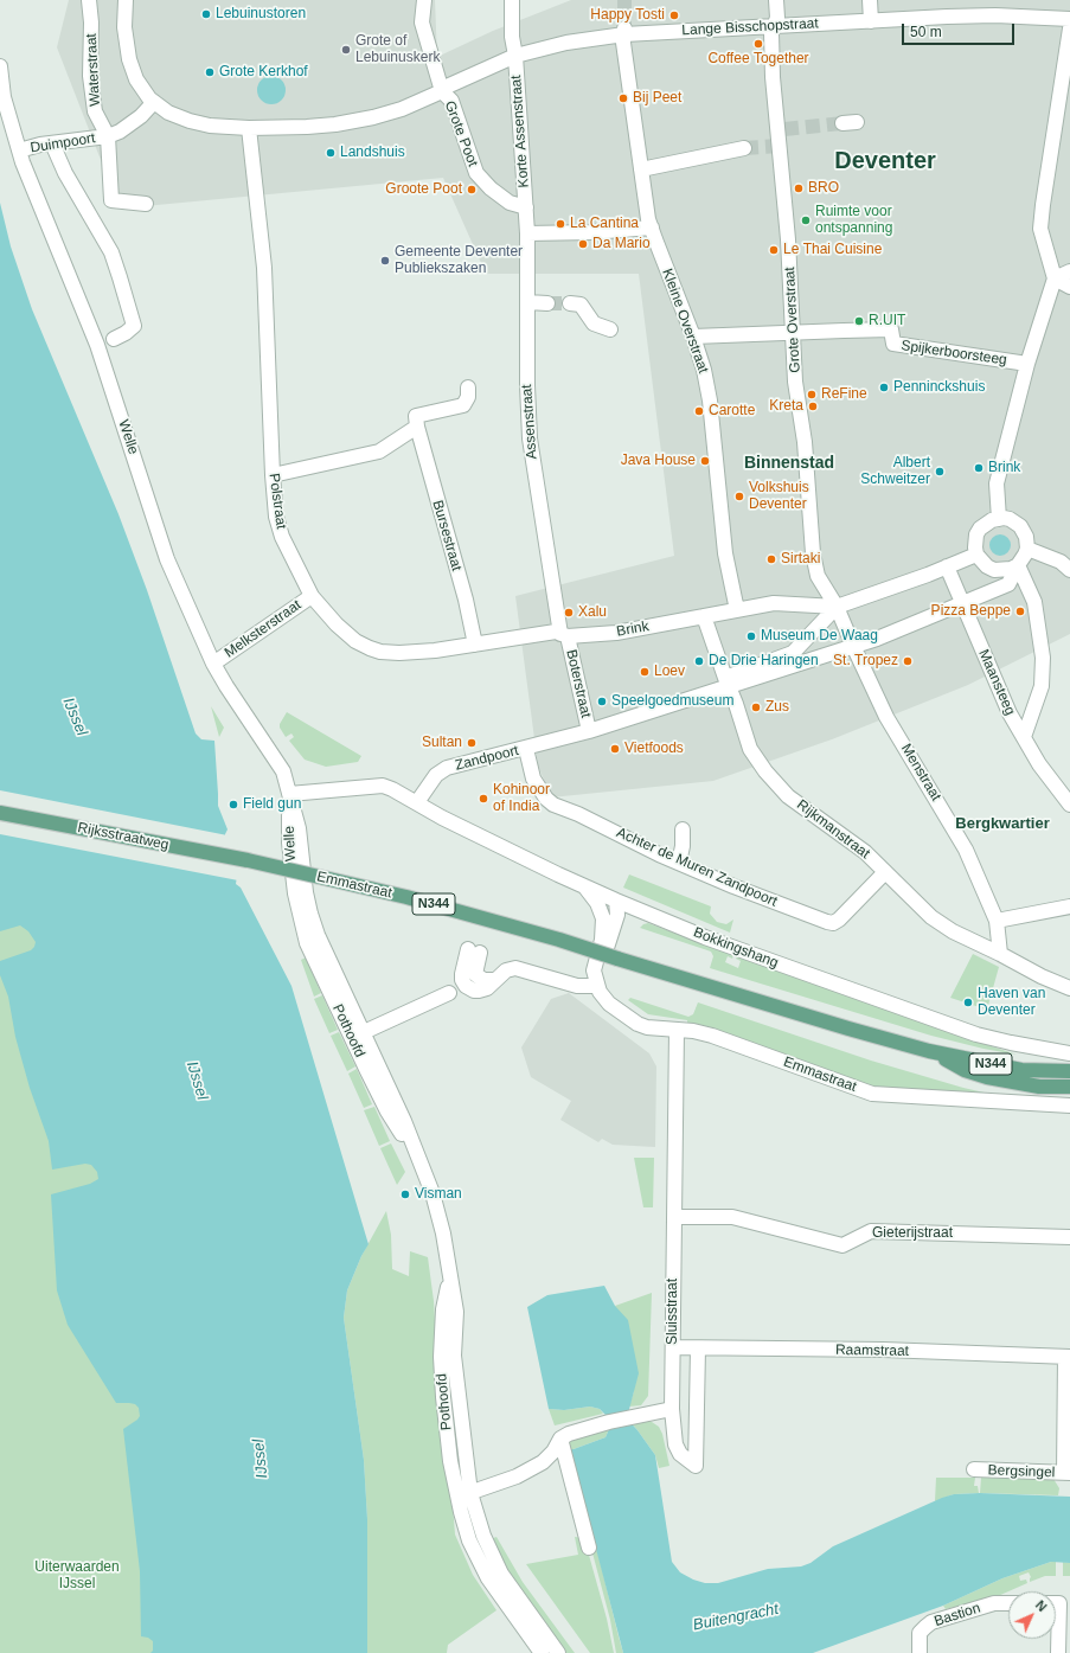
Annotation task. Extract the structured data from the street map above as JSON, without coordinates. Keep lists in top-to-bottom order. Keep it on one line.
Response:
{"streets":{"main road":["Rijksstraatweg","Emmastraat","N344"],"street":["Lange Bisschopstraat","Waterstraat","Korte Assenstraat","Grote Poot","Duimpoort","Grote Overstraat","Kleine Overstraat","Spijkerboorsteeg","Assenstraat","Welle","Polstraat","Bursestraat","Melksterstraat","Brink","Maansteeg","Boterstraat","Zandpoort","Menstraat","Rijkmanstraat","Achter de Muren Zandpoort","Bokkingshang","Pothoofd","Gieterijstraat","Sluisstraat","Raamstraat","Bergsingel","Bastion"]},"crossings":[["Lange Bisschopstraat","Korte Assenstraat"],["Lange Bisschopstraat","Grote Poot"],["Lange Bisschopstraat","Grote Overstraat"],["Lange Bisschopstraat","Kleine Overstraat"],["Waterstraat","Duimpoort"],["Korte Assenstraat","Grote Poot"],["Korte Assenstraat","Assenstraat"],["Grote Poot","Assenstraat"],["Duimpoort","Welle"],["Grote Overstraat","Spijkerboorsteeg"],["Grote Overstraat","Brink"],["Kleine Overstraat","Spijkerboorsteeg"],["Kleine Overstraat","Brink"],["Assenstraat","Polstraat"],["Assenstraat","Brink"],["Assenstraat","Boterstraat"],["Welle","Melksterstraat"],["Welle","Pothoofd"],["Polstraat","Bursestraat"],["Polstraat","Melksterstraat"],["Polstraat","Brink"],["Polstraat","Boterstraat"],["Brink","Maansteeg"],["Brink","Boterstraat"],["Brink","Zandpoort"],["Brink","Menstraat"],["Brink","Rijkmanstraat"],["Boterstraat","Zandpoort"],["Zandpoort","Achter de Muren Zandpoort"],["Zandpoort","Bokkingshang"],["Menstraat","Rijkmanstraat"],["Rijkmanstraat","Achter de Muren Zandpoort"],["Rijksstraatweg","Emmastraat"],["Emmastraat","Sluisstraat"],["Gieterijstraat","Sluisstraat"],["Sluisstraat","Raamstraat"]],"districts":["Deventer","Binnenstad","Bergkwartier"],"water":["IJssel","Buitengracht"],"parks":["Uiterwaarden IJssel"],"places":["Lebuinustoren","Happy Tosti","Coffee Together","Grote of Lebuinuskerk","Grote Kerkhof","Bij Peet","Landshuis","BRO","Groote Poot","Ruimte voor ontspanning","La Cantina","Da Mario","Le Thai Cuisine","Gemeente Deventer Publiekszaken","R.UIT","Penninckshuis","ReFine","Kreta","Carotte","Java House","Brink","Albert Schweitzer","Volkshuis Deventer","Sirtaki","Pizza Beppe","Xalu","Museum De Waag","De Drie Haringen","St. Tropez","Loev","Speelgoedmuseum","Zus","Sultan","Vietfoods","Kohinoor of India","Field gun","Haven van Deventer","Visman"],"scale_bar":"50 m","north":"top right"}
